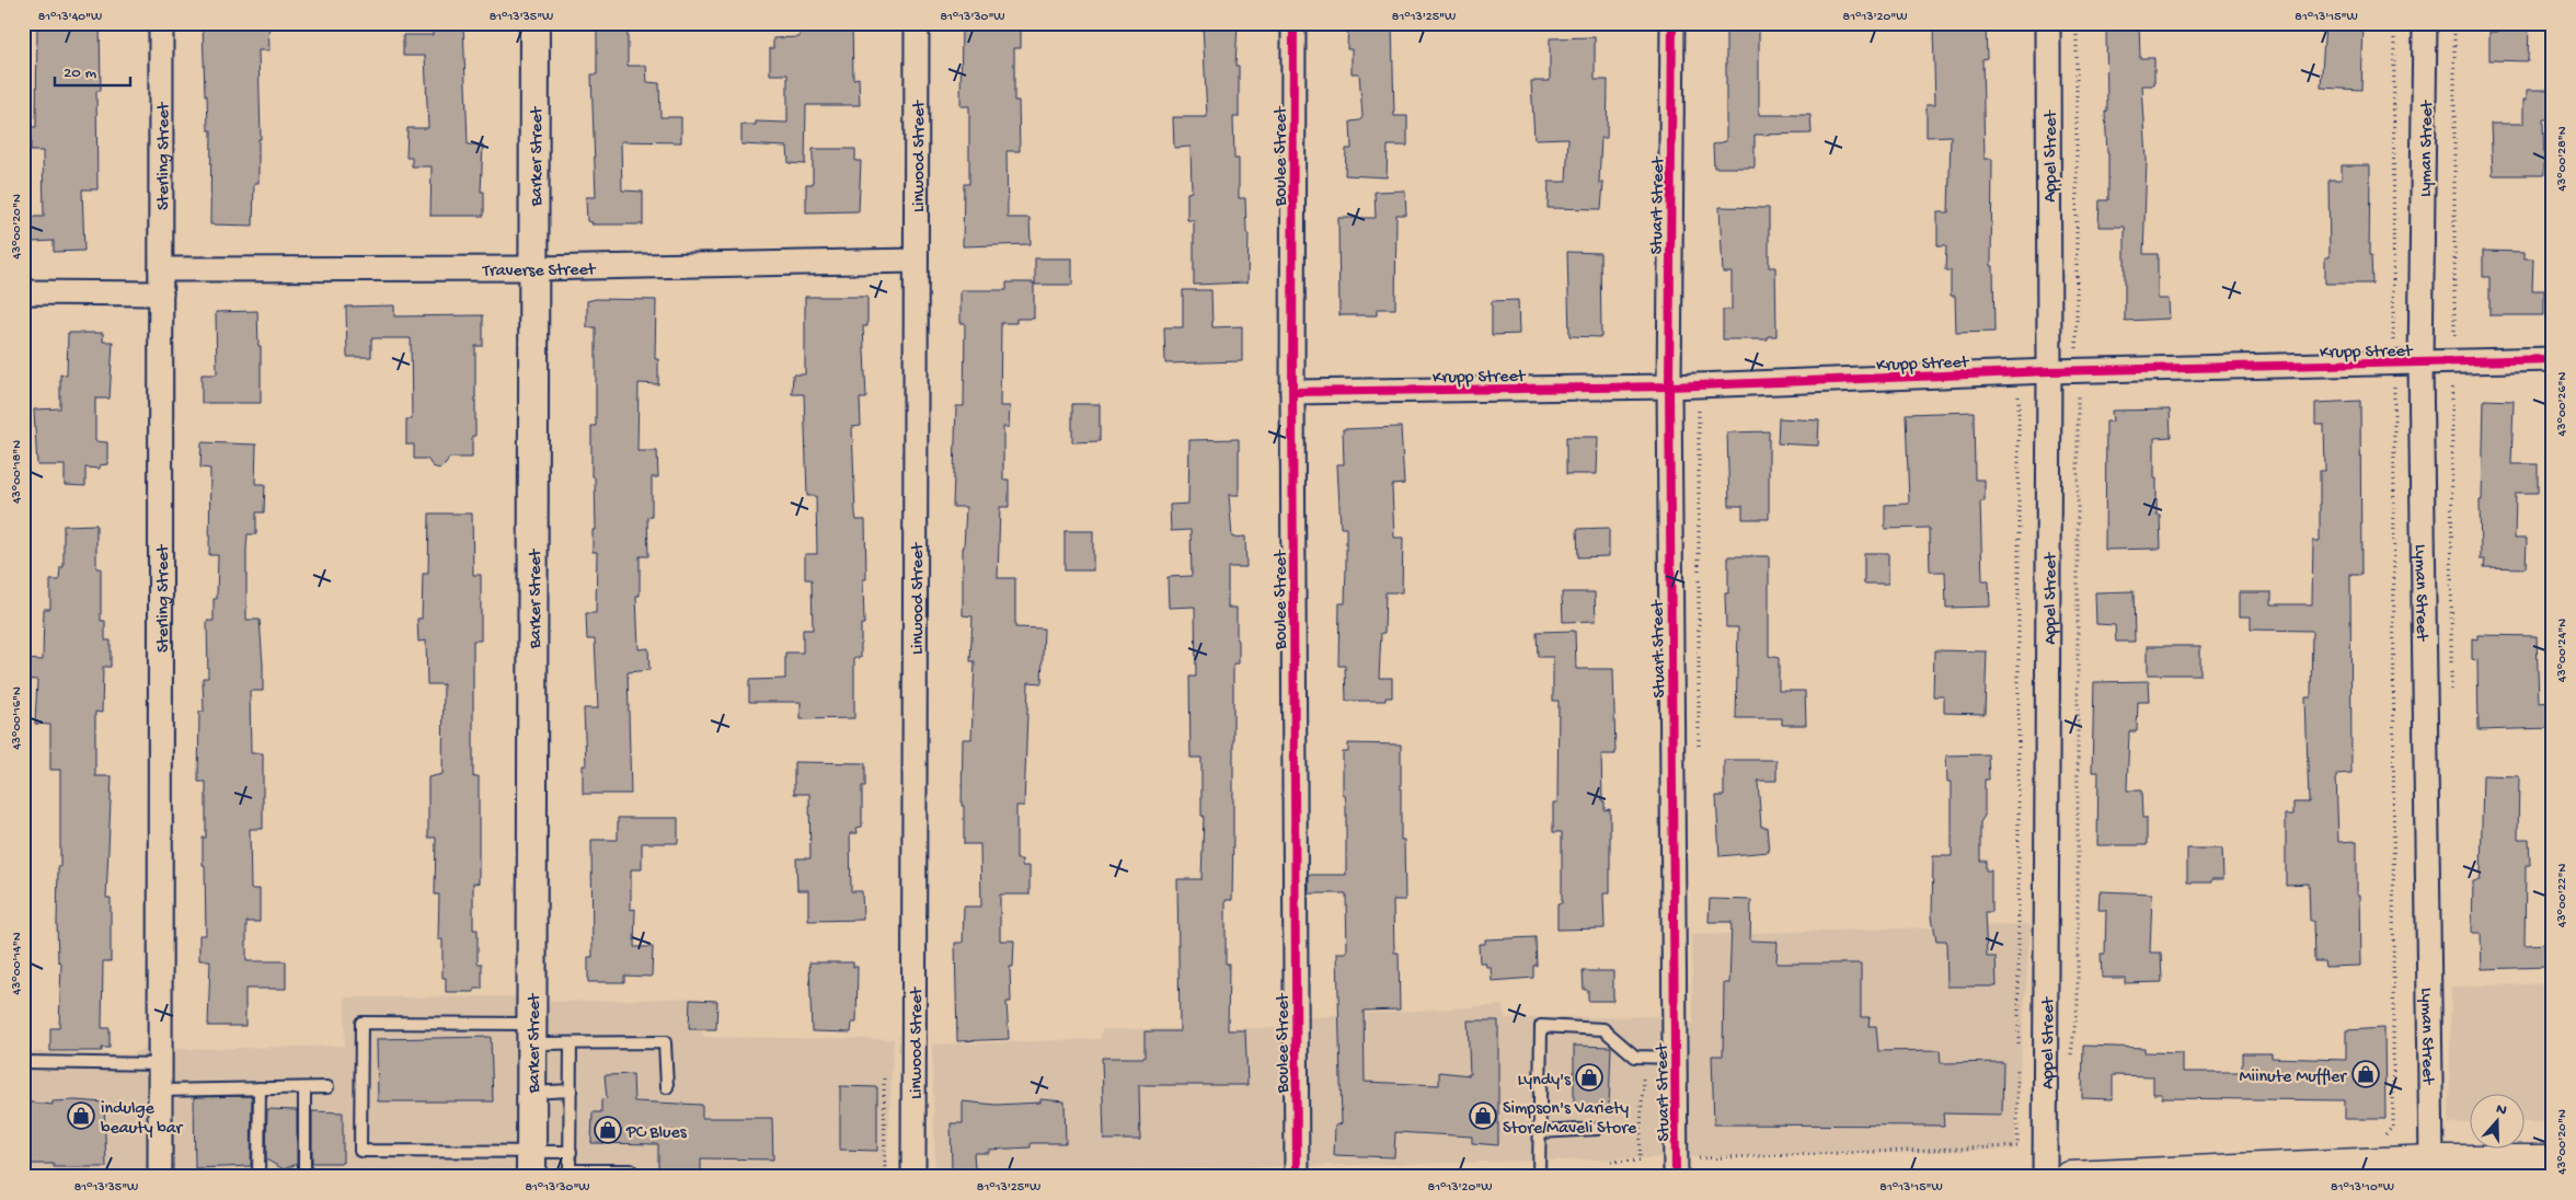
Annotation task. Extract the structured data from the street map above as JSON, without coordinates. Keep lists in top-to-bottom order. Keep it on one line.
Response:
{"streets":{"street":["Lyman Street","Sterling Street","Barker Street","Linwood Street","Boulee Street","Appel Street","Stuart Street","Traverse Street","Krupp Street"]},"crossings":[["Lyman Street","Krupp Street"],["Sterling Street","Traverse Street"],["Barker Street","Traverse Street"],["Linwood Street","Traverse Street"],["Boulee Street","Krupp Street"],["Appel Street","Krupp Street"],["Stuart Street","Krupp Street"]],"places":{"shop":["Miinute Muffler","Lyndy's","indulge beauty bar","Simpson's Variety Store/Maveli Store","PC Blues"]},"scale_bar":"20 m","north":"top","coordinates":["81°13'40\"W","81°13'35\"W","81°13'30\"W","81°13'25\"W","81°13'20\"W","81°13'15\"W","43°00'28\"N","43°00'20\"N","43°00'26\"N","43°00'18\"N","43°00'24\"N","43°00'16\"N","43°00'22\"N","43°00'14\"N","81°13'10\"W"]}
